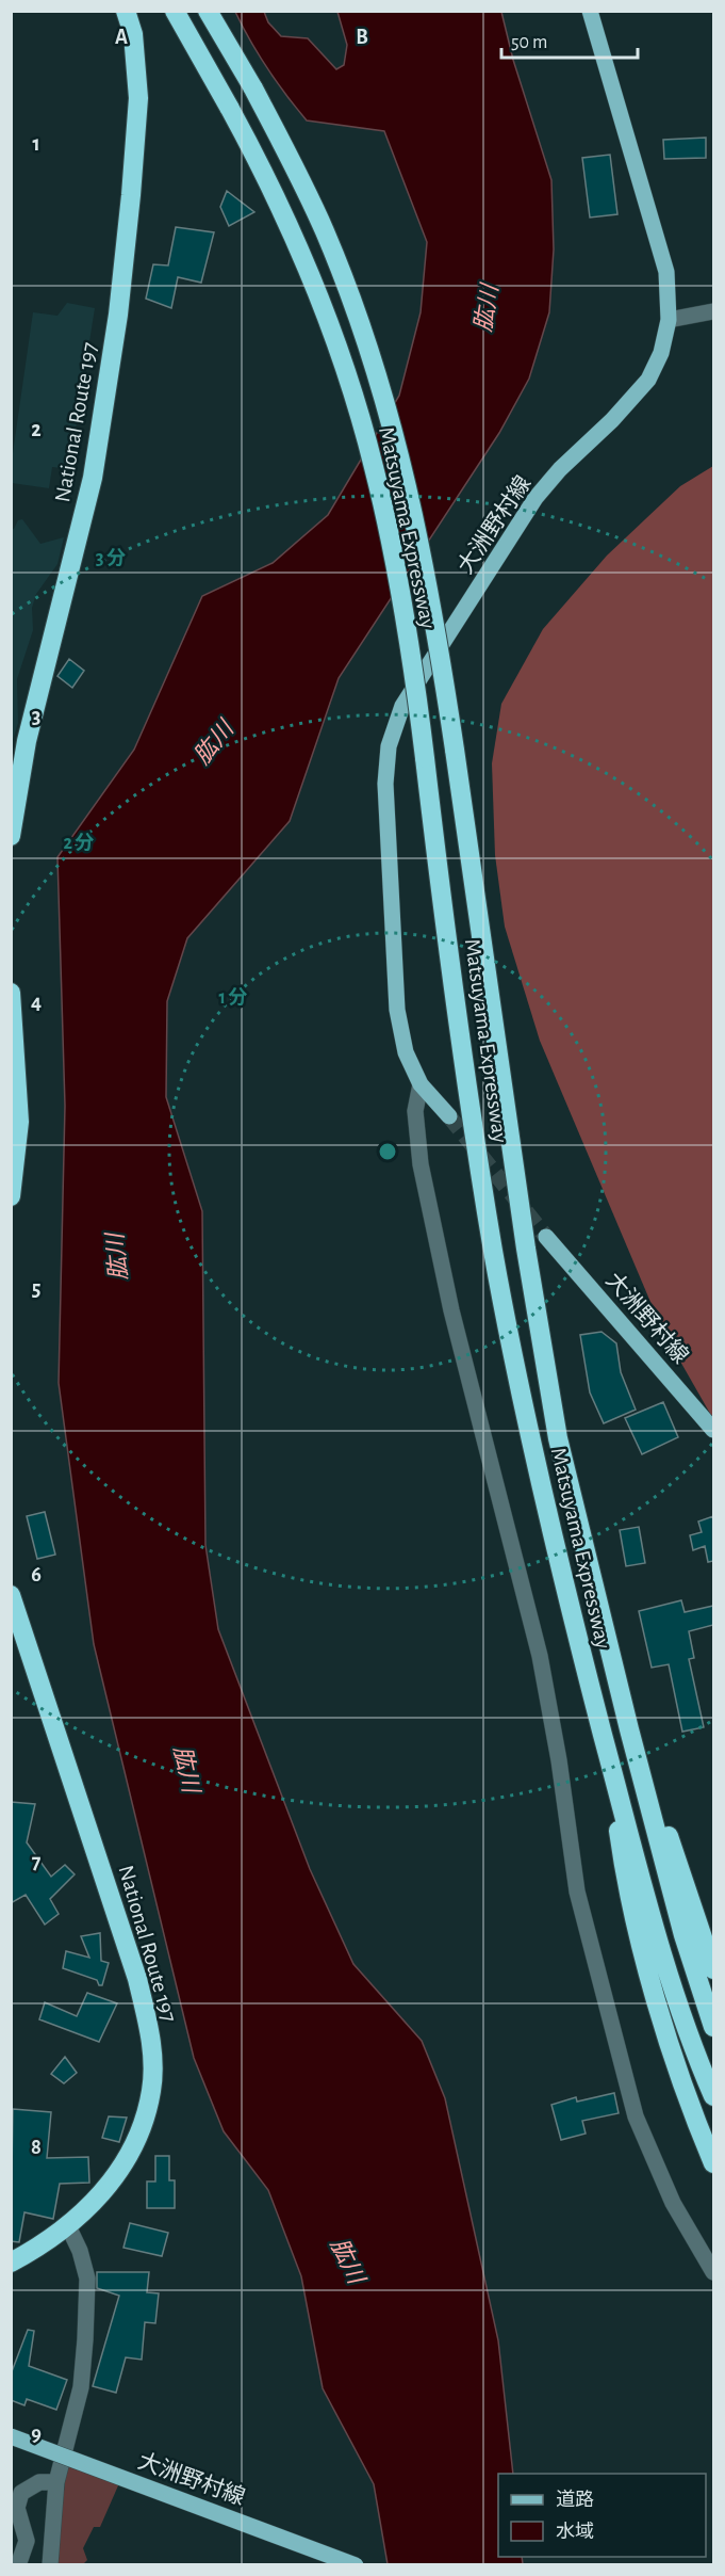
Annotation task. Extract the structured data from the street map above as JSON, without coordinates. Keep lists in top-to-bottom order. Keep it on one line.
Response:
{"streets":{"highway":["National Route 197","Matsuyama Expressway"],"main road":["大洲野村線"]},"water":["肱川"],"legend":["道路","水域"],"scale_bar":"50 m","grid":{"columns":["A","B"],"rows":["1","2","3","4","5","6","7","8","9"]},"rings":["3 分","2 分","1 分"]}
